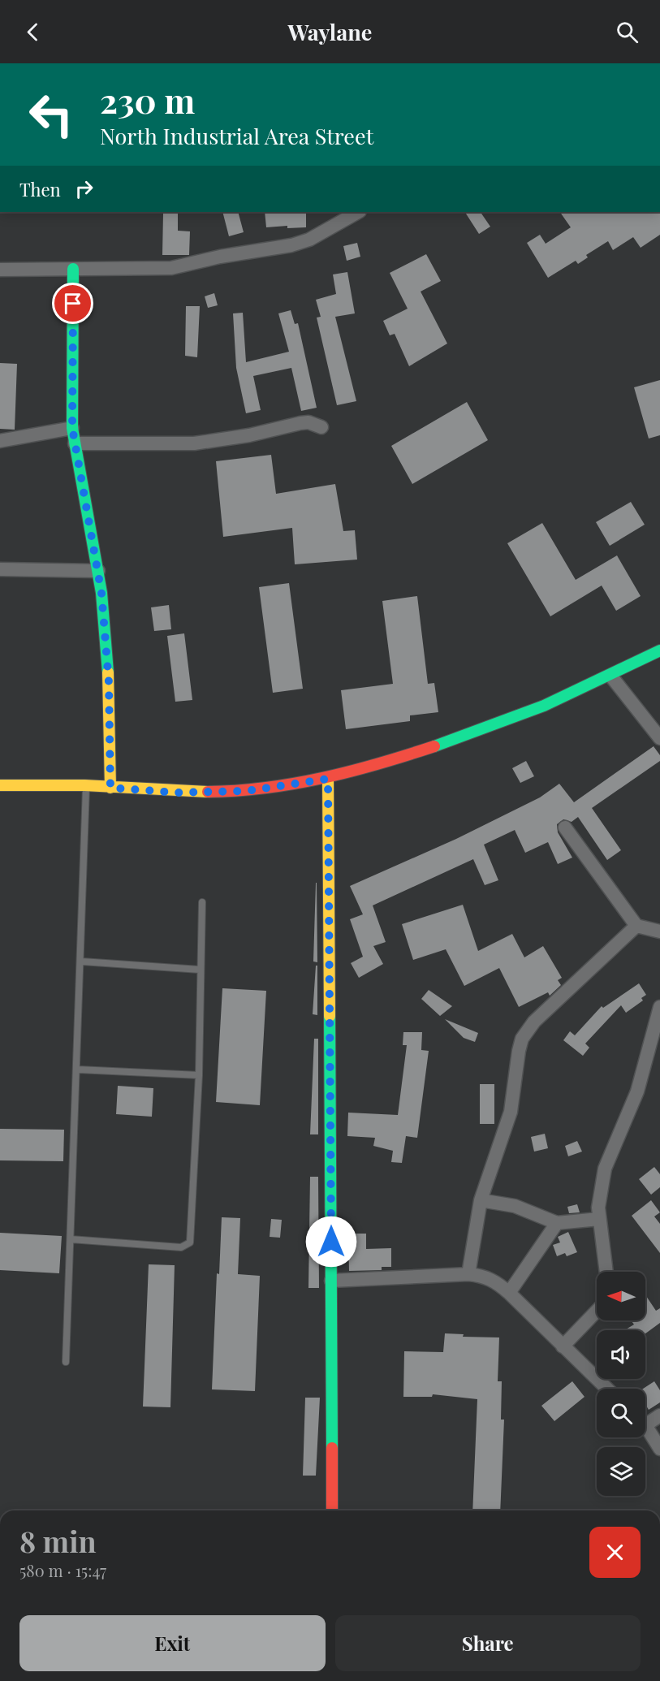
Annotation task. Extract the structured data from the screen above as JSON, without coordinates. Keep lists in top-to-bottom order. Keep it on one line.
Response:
{"north":"left","page":{"header":"Waylane","turn":["230 m","North Industrial Area Street"],"then":"Then","heading":["8 min","580 m · 15:47"],"buttons":["Exit","Share"]}}
